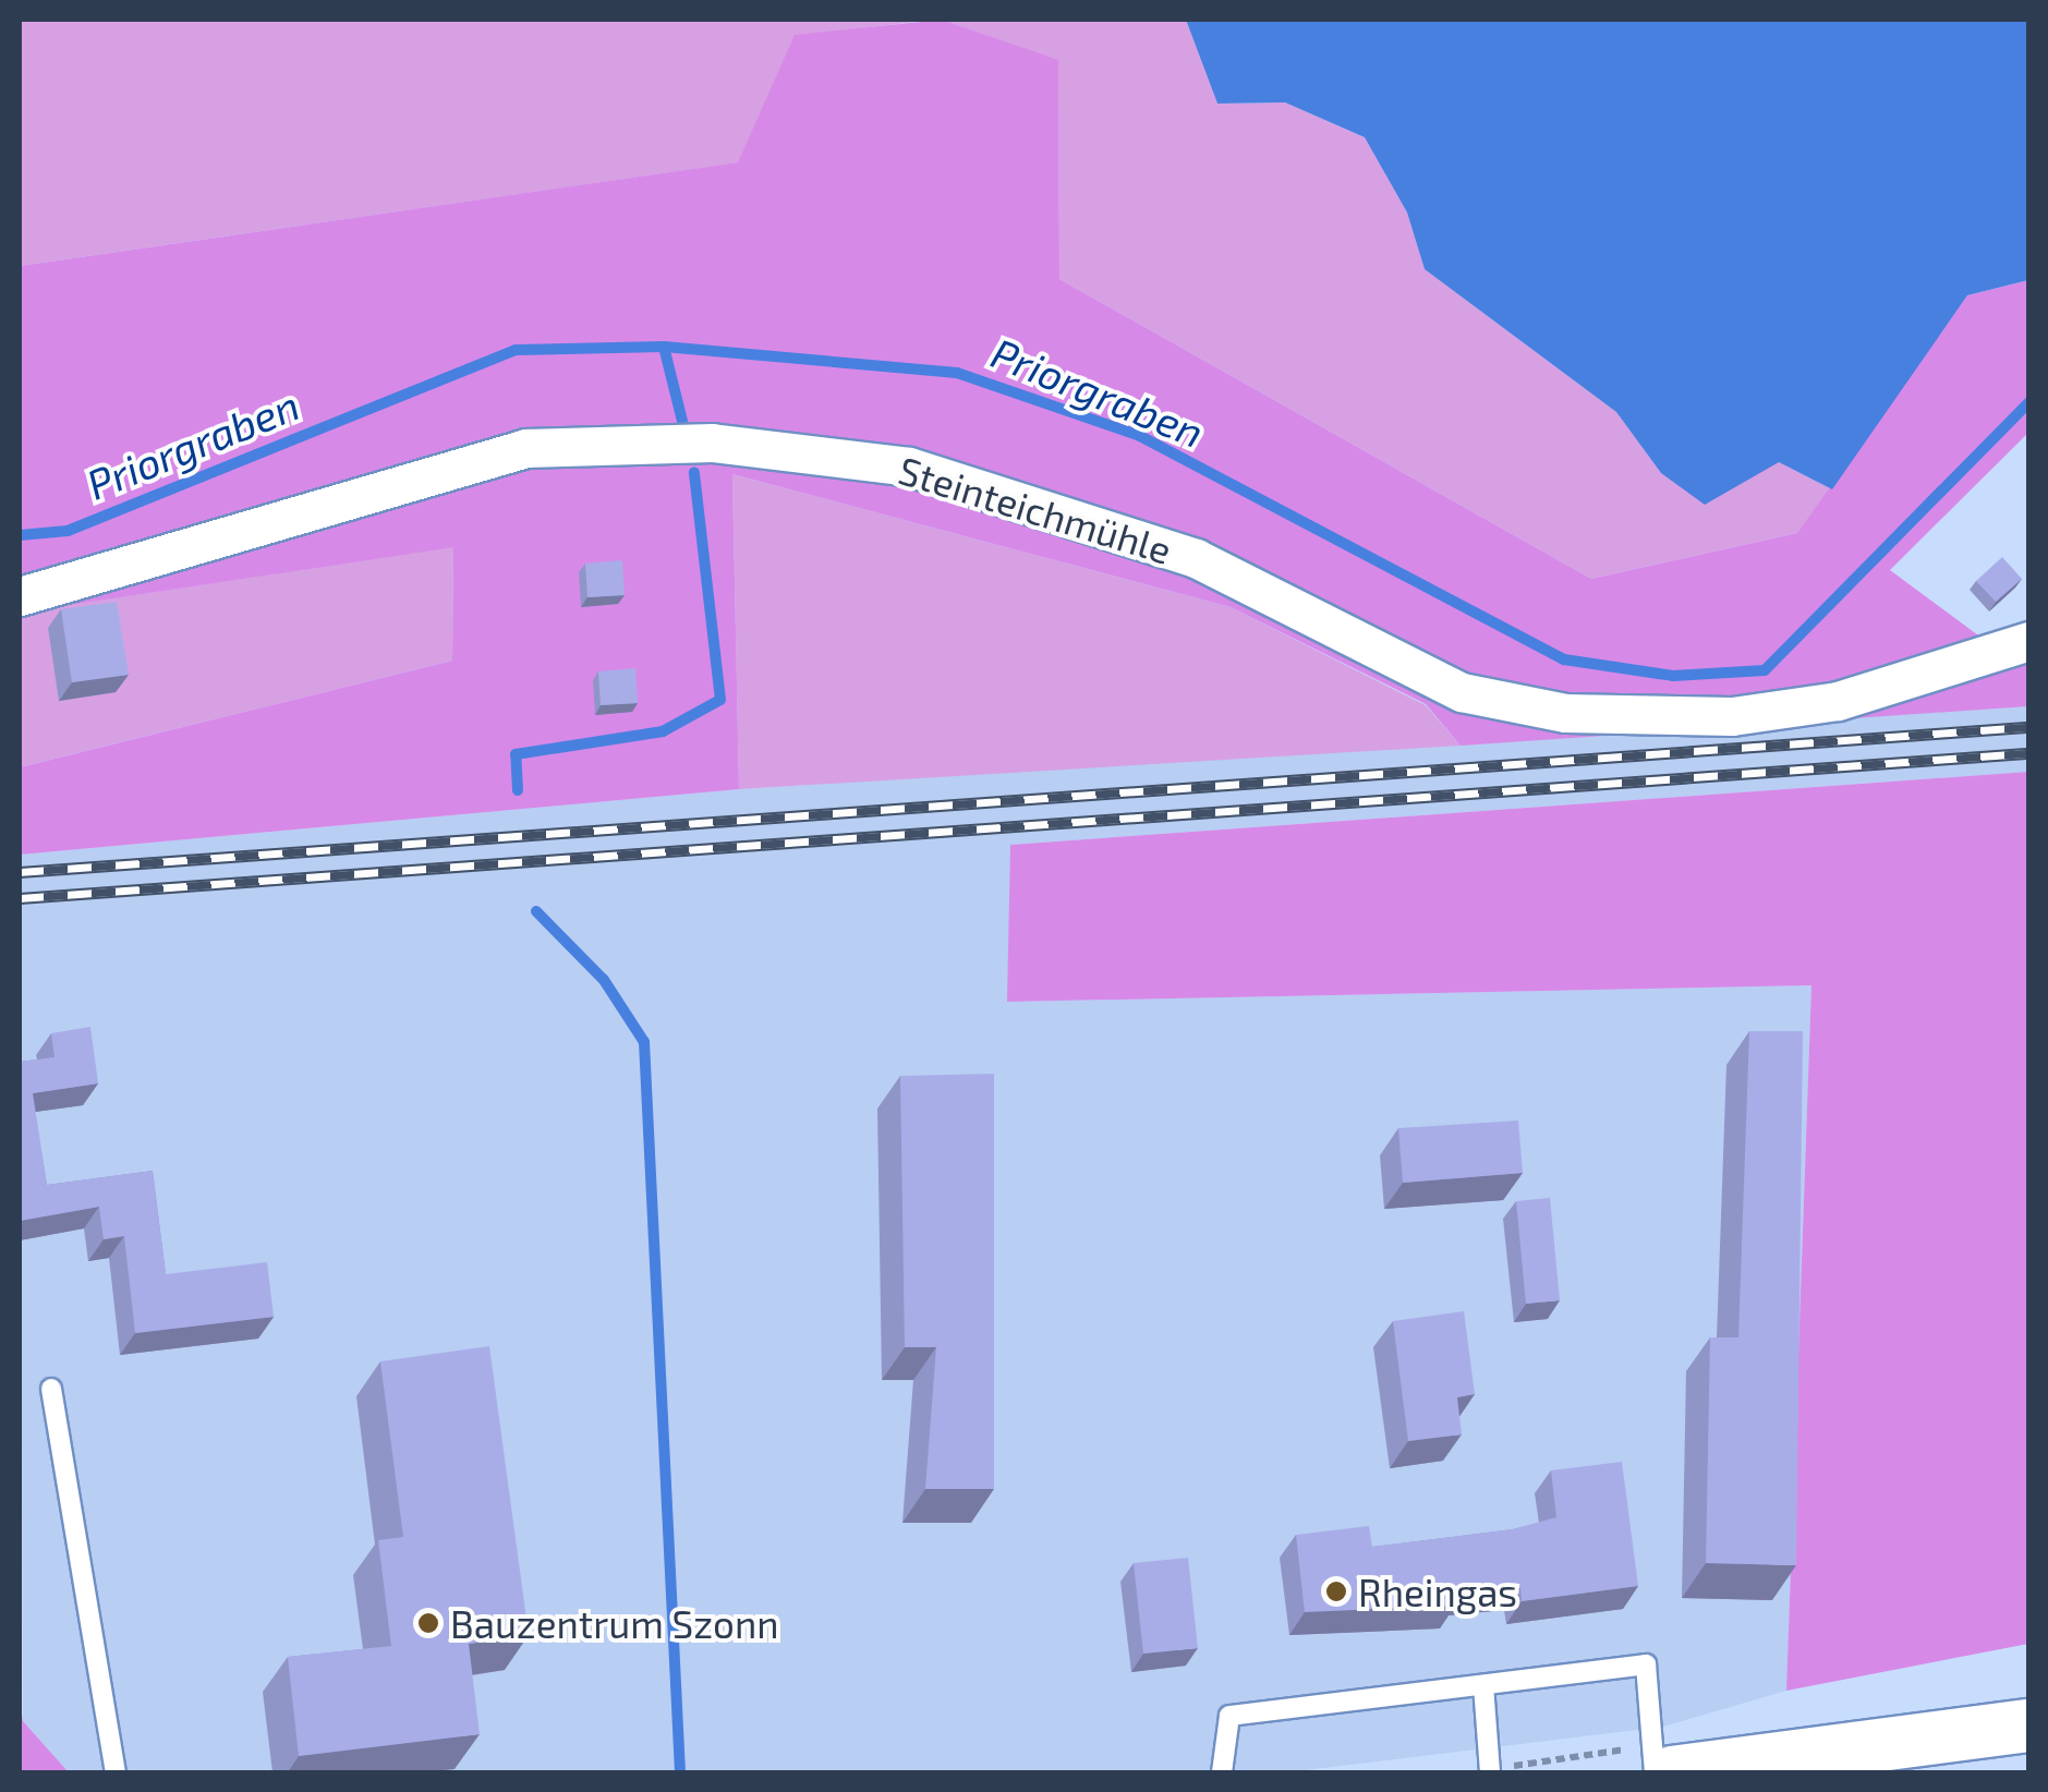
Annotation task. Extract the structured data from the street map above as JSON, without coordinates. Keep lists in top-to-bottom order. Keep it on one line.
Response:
{"streets":{"street":["Steinteichmühle"]},"water":["Priorgraben"],"places":["Rheingas","Bauzentrum Szonn"]}
